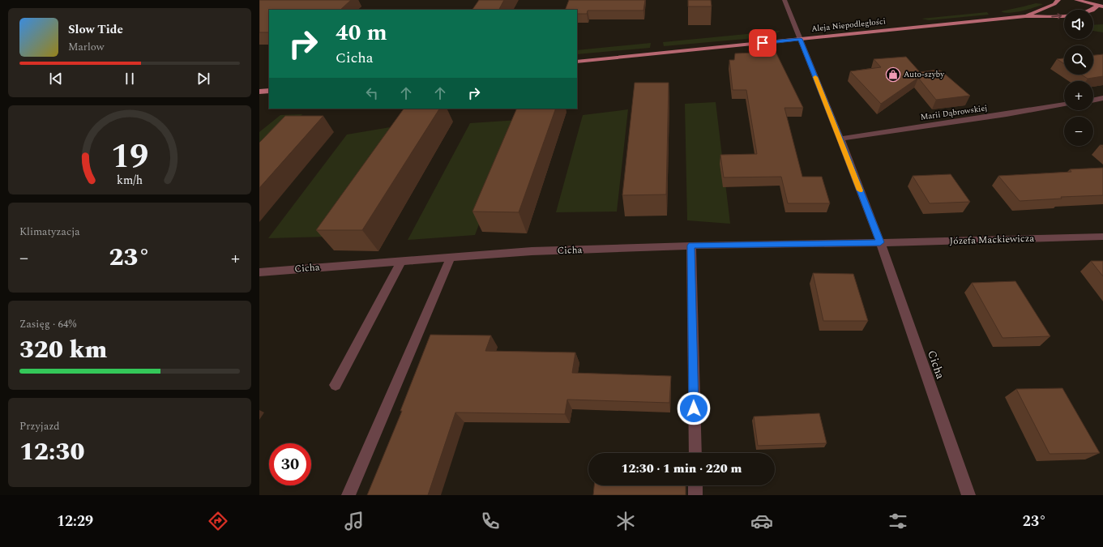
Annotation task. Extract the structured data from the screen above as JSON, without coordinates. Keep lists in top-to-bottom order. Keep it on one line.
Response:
{"streets":{"main road":["Aleja Niepodległości"],"street":["Marii Dąbrowskiej","Józefa Mackiewicza","Cicha"]},"crossings":[["Aleja Niepodległości","Cicha"],["Marii Dąbrowskiej","Cicha"],["Józefa Mackiewicza","Cicha"]],"places":{"shop":["Auto-szyby"]},"page":{"map_buttons":["+","−"],"turn":["40 m","Cicha"],"song":["Slow Tide","Marlow"],"tile":["Klimatyzacja",["Zasięg · 64%","320 km"],["Przyjazd","12:30"]],"heat":["−","23°","+"],"limit":"30","trip":"12:30 · 1 min · 220 m","tabs":["12:29","23°"],"gauge":["19","km/h"]}}
